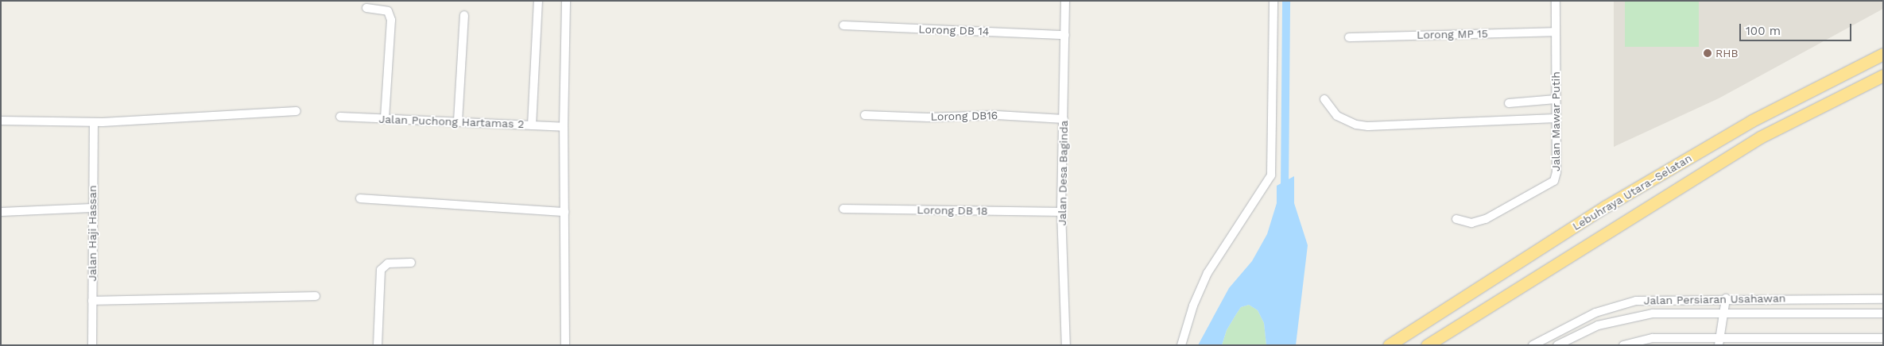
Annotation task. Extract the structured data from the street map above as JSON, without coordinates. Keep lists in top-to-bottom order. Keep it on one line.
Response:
{"streets":{"highway":["Lebuhraya Utara–Selatan"],"street":["Lorong DB 14","Lorong MP 15","Lorong DB16","Jalan Puchong Hartamas 2","Jalan Mawar Putih","Jalan Desa Baginda","Lorong DB 18","Jalan Haji Hassan","Jalan Persiaran Usahawan"]},"crossings":[["Lorong DB 14","Jalan Desa Baginda"],["Lorong MP 15","Jalan Mawar Putih"],["Lorong DB16","Jalan Desa Baginda"],["Jalan Desa Baginda","Lorong DB 18"]],"places":["RHB"],"scale_bar":"100 m"}
